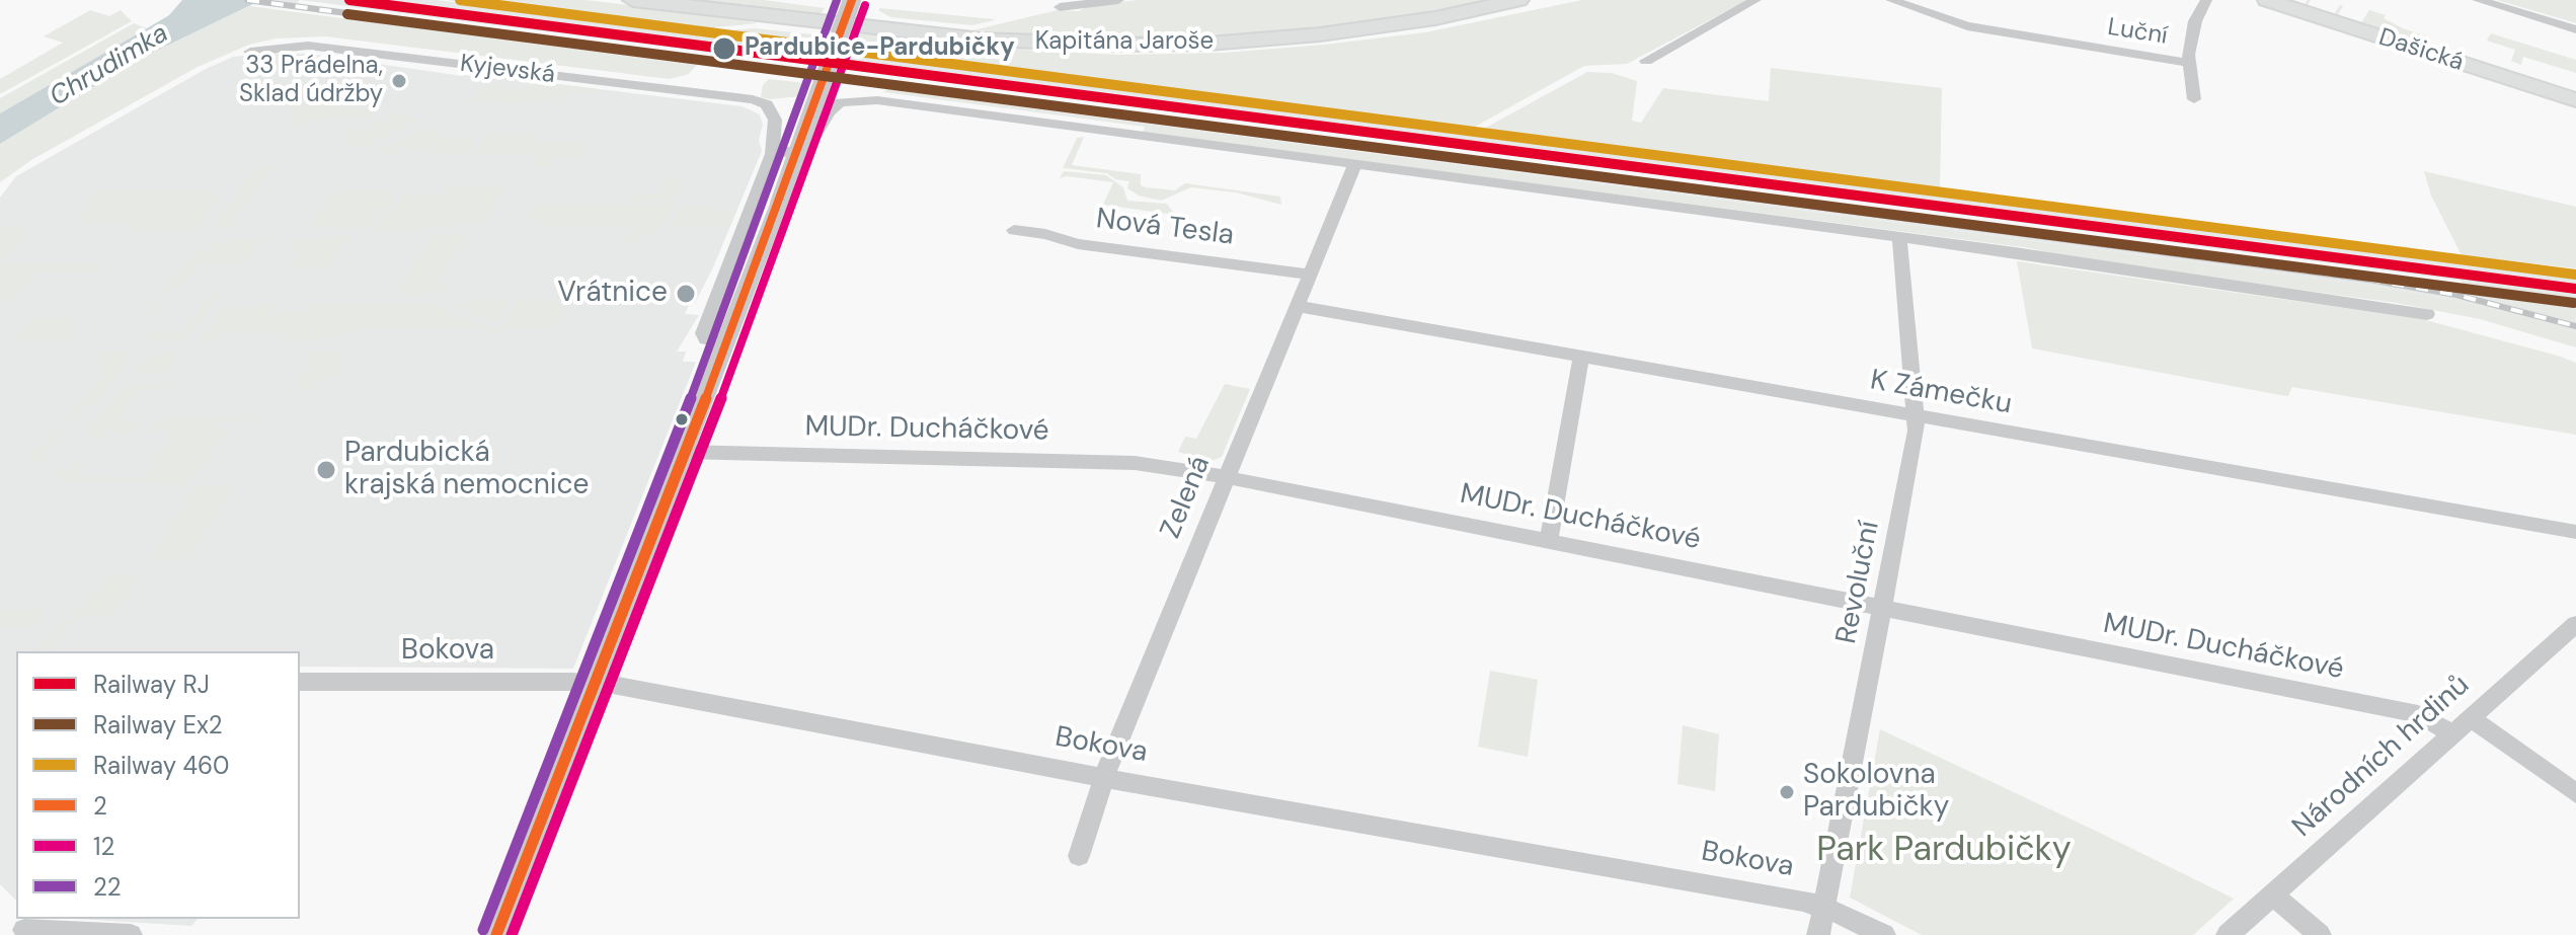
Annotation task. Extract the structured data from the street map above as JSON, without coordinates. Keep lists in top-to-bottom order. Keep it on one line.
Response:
{"streets":{"main road":["Kapitána Jaroše","Dašická"],"street":["Luční","Kyjevská","Nová Tesla","K Zámečku","MUDr. Ducháčkové","Zelená","Revoluční","Bokova","Národních hrdinů"]},"crossings":[["Nová Tesla","Zelená"],["K Zámečku","Zelená"],["K Zámečku","Revoluční"],["MUDr. Ducháčkové","Zelená"],["MUDr. Ducháčkové","Revoluční"],["MUDr. Ducháčkové","Národních hrdinů"],["Zelená","Bokova"],["Revoluční","Bokova"]],"water":["Chrudimka"],"parks":["Park Pardubičky"],"places":["Pardubice-Pardubičky","33 Prádelna, Sklad údržby","Vrátnice","Pardubická krajská nemocnice","Sokolovna Pardubičky"],"lines":["rail line RJ","rail line 460","transit line 2","transit line 22","transit line 12","rail line Ex2"],"legend":["Railway RJ","Railway Ex2","Railway 460","2","12","22"]}
